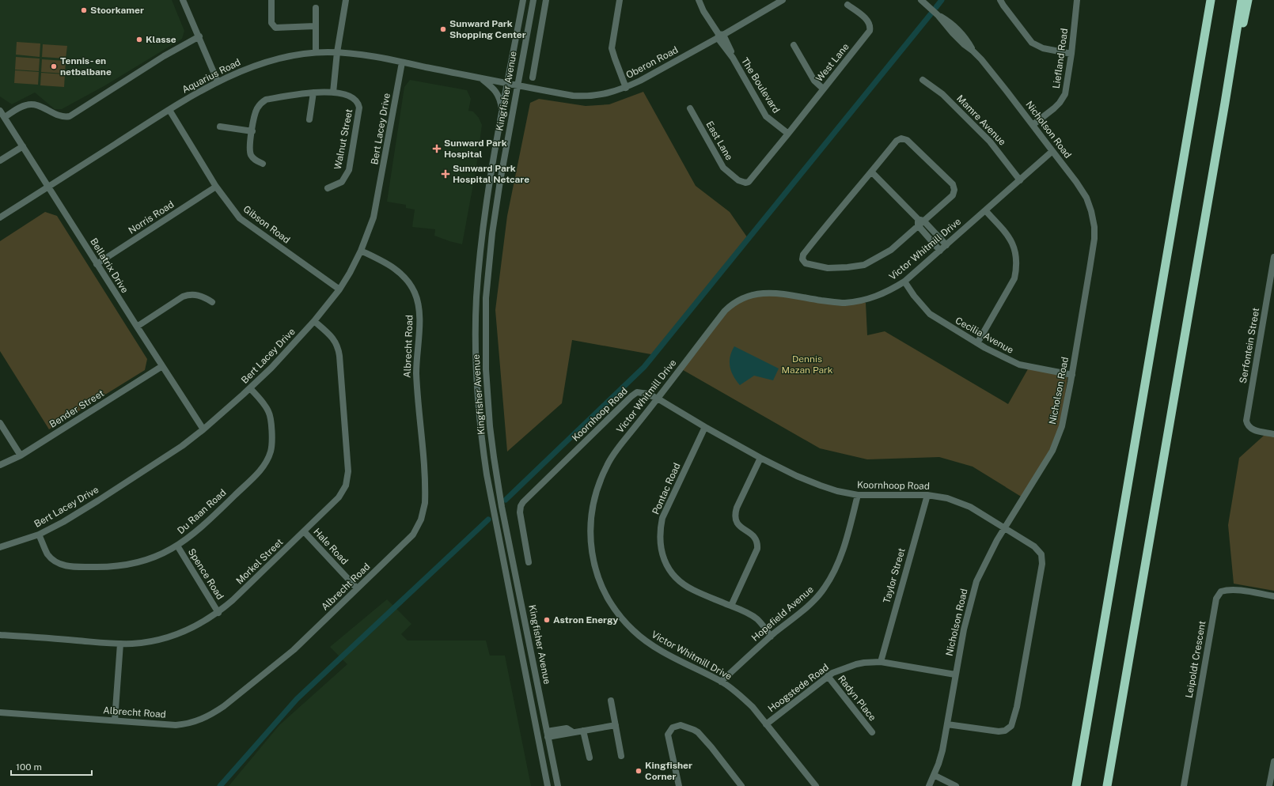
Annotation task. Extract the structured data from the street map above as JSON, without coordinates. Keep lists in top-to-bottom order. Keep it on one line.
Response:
{"streets":{"street":["Liefland Road","Oberon Road","West Lane","Aquarius Road","The Boulevard","Kingfisher Avenue","Mamre Avenue","Bert Lacey Drive","Nicholson Road","Walnut Street","East Lane","Norris Road","Gibson Road","Victor Whitmill Drive","Bellatrix Drive","Cecilia Avenue","Serfontein Street","Albrecht Road","Bender Street","Koornhoop Road","Pontac Road","Du Raan Road","Hale Road","Morkel Street","Spence Road","Taylor Street","Hopefield Avenue","Leipoldt Crescent","Hoogstede Road","Radyn Place"]},"crossings":[["Liefland Road","Nicholson Road"],["Oberon Road","Aquarius Road"],["Oberon Road","The Boulevard"],["Oberon Road","Kingfisher Avenue"],["West Lane","The Boulevard"],["West Lane","East Lane"],["Aquarius Road","Kingfisher Avenue"],["Aquarius Road","Bert Lacey Drive"],["Aquarius Road","Gibson Road"],["Aquarius Road","Bellatrix Drive"],["The Boulevard","East Lane"],["Mamre Avenue","Victor Whitmill Drive"],["Bert Lacey Drive","Gibson Road"],["Bert Lacey Drive","Bellatrix Drive"],["Bert Lacey Drive","Albrecht Road"],["Bert Lacey Drive","Du Raan Road"],["Bert Lacey Drive","Morkel Street"],["Nicholson Road","Victor Whitmill Drive"],["Nicholson Road","Cecilia Avenue"],["Nicholson Road","Koornhoop Road"],["Nicholson Road","Hoogstede Road"],["Norris Road","Gibson Road"],["Norris Road","Bellatrix Drive"],["Victor Whitmill Drive","Cecilia Avenue"],["Victor Whitmill Drive","Koornhoop Road"],["Victor Whitmill Drive","Hopefield Avenue"],["Victor Whitmill Drive","Hoogstede Road"],["Bellatrix Drive","Bender Street"],["Albrecht Road","Hale Road"],["Koornhoop Road","Pontac Road"],["Koornhoop Road","Taylor Street"],["Koornhoop Road","Hopefield Avenue"],["Pontac Road","Hopefield Avenue"],["Du Raan Road","Spence Road"],["Hale Road","Morkel Street"],["Morkel Street","Spence Road"],["Taylor Street","Hoogstede Road"],["Hoogstede Road","Radyn Place"]],"parks":["Dennis Mazan Park"],"places":{"other":["Stoorkamer","Sunward Park Shopping Center","Klasse","Tennis- en netbalbane","Astron Energy","Kingfisher Corner"],"health":["Sunward Park Hospital","Sunward Park Hospital Netcare"]},"scale_bar":"100 m"}
